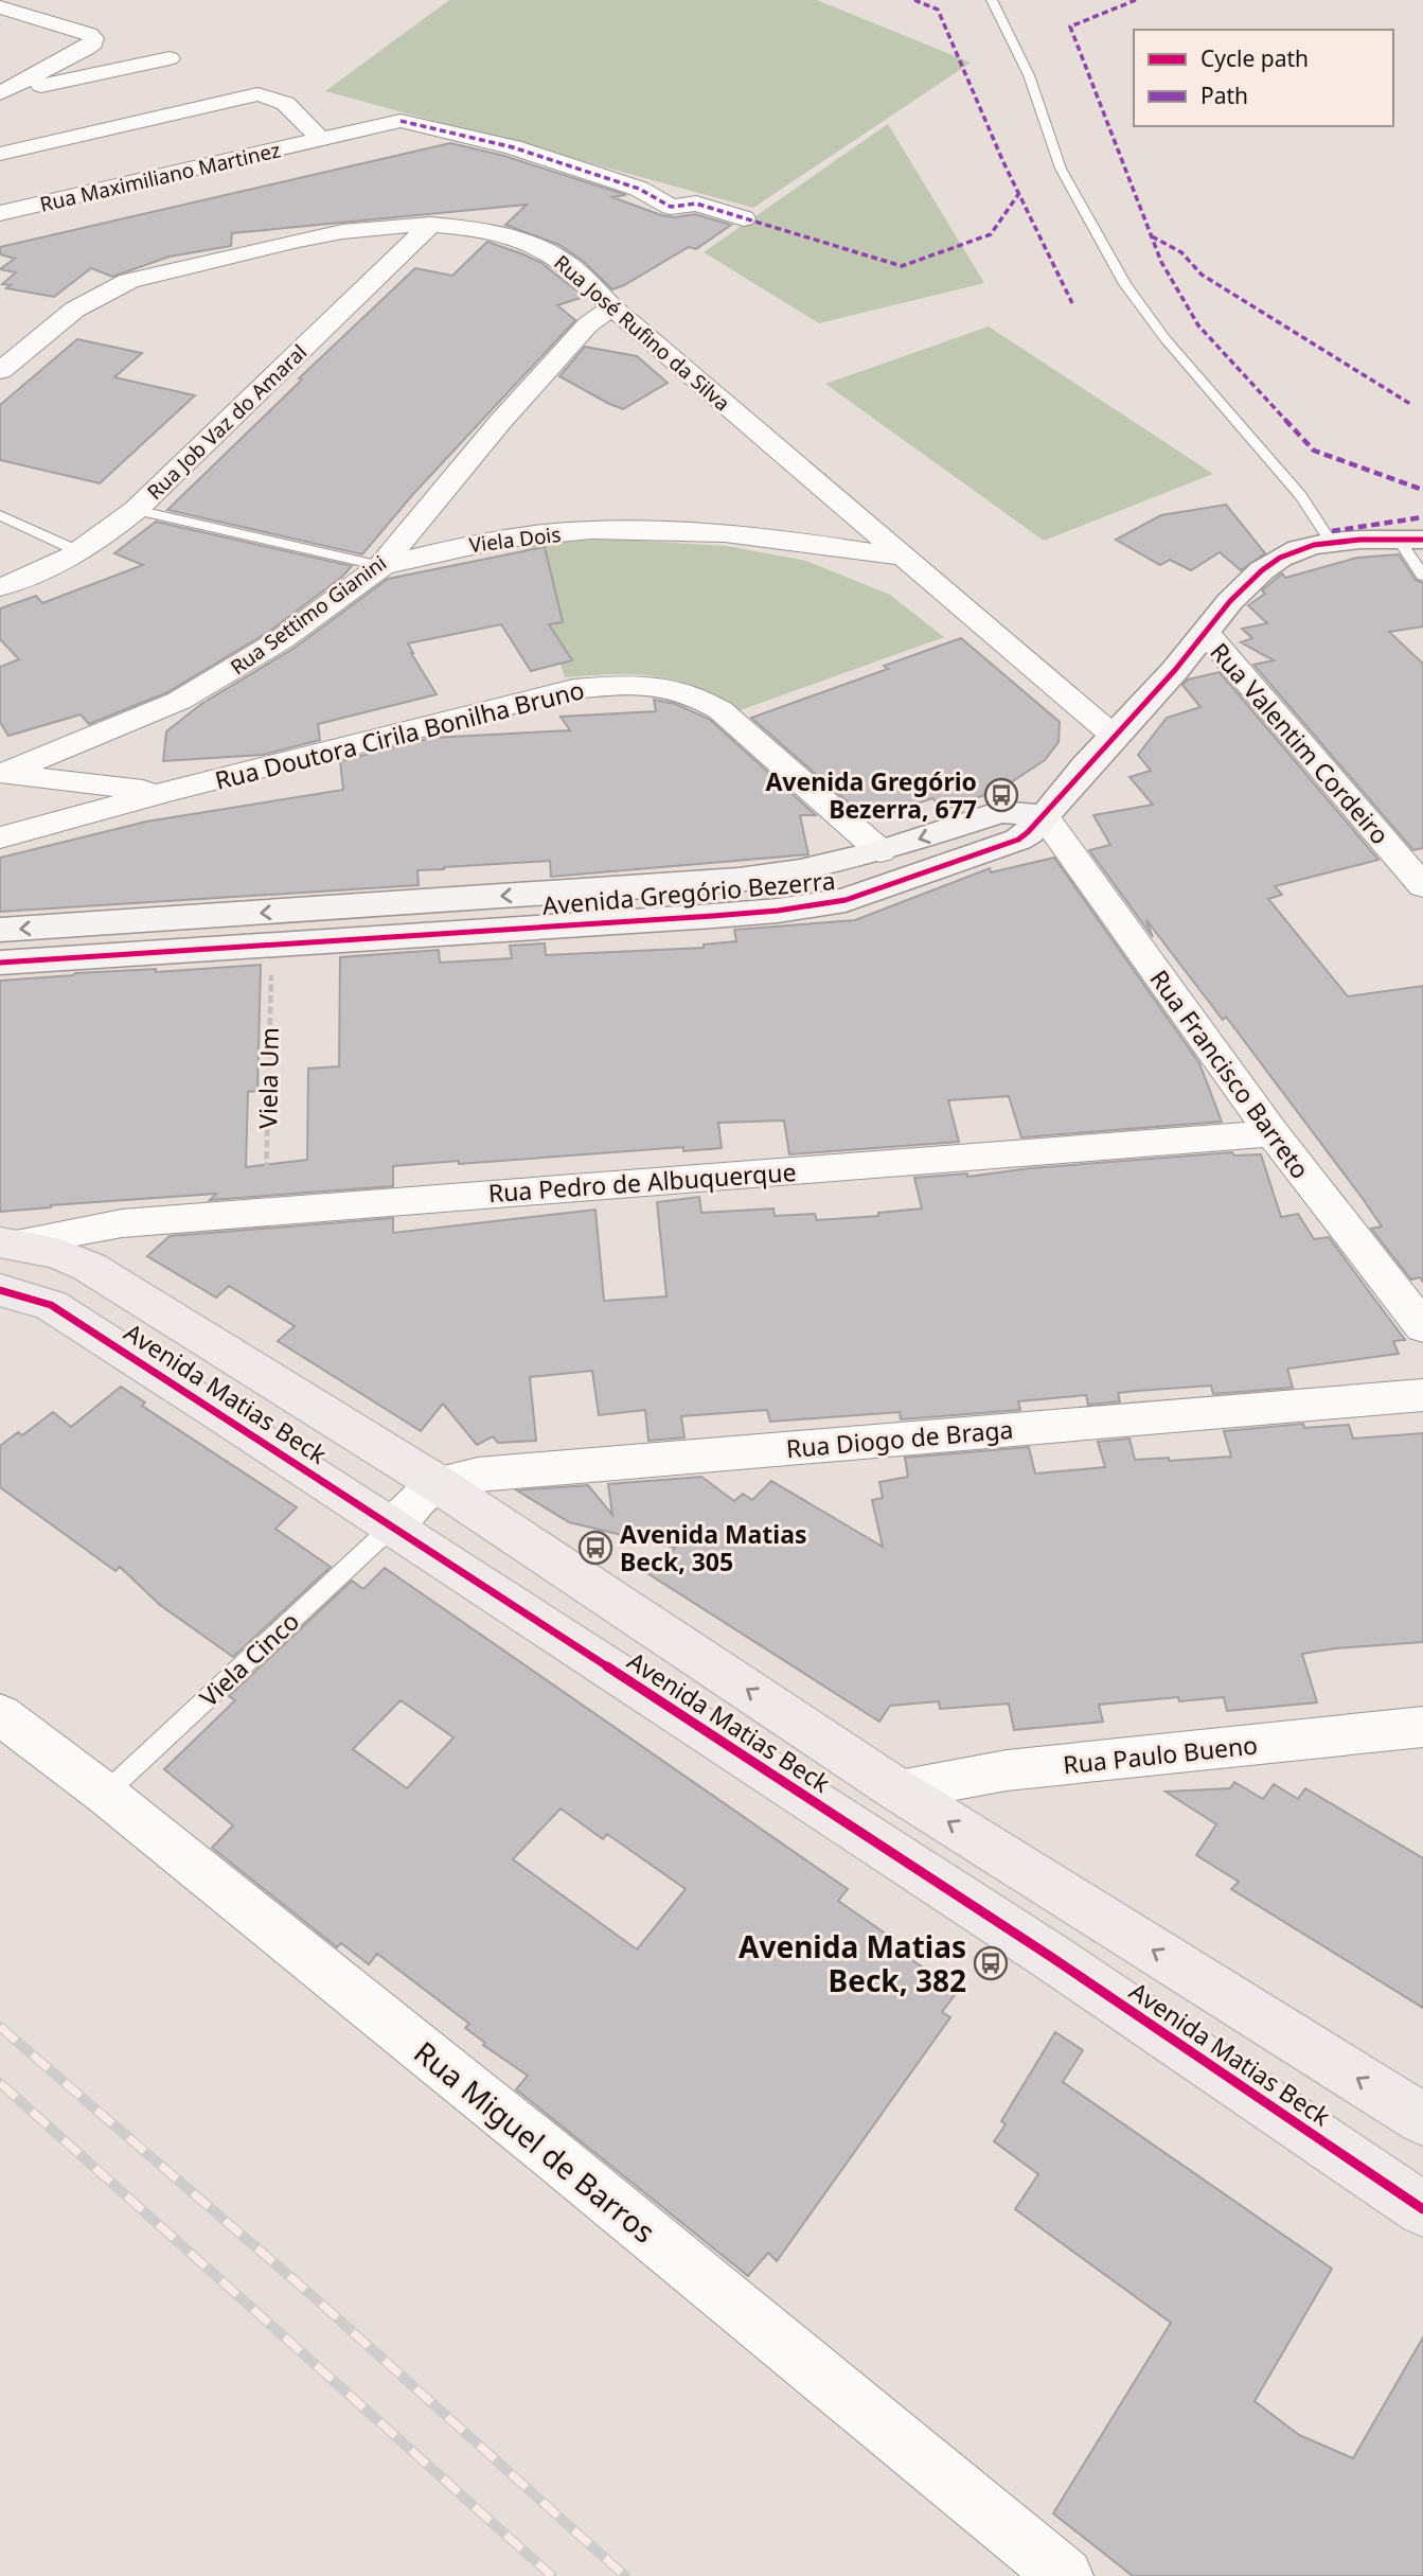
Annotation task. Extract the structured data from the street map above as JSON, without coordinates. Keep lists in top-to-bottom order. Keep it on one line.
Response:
{"streets":{"main road":["Avenida Matias Beck"],"street":["Rua Maximiliano Martinez","Rua José Rufino da Silva","Rua Job Vaz do Amaral","Viela Dois","Rua Settimo Gianini","Rua Doutora Cirila Bonilha Bruno","Rua Valentim Cordeiro","Avenida Gregório Bezerra","Rua Francisco Barreto","Rua Pedro de Albuquerque","Rua Diogo de Braga","Rua Paulo Bueno","Rua Miguel de Barros"],"lane":["Viela Cinco"],"path":["Viela Um"]},"crossings":[["Rua José Rufino da Silva","Rua Job Vaz do Amaral"],["Rua José Rufino da Silva","Viela Dois"],["Rua José Rufino da Silva","Rua Settimo Gianini"],["Rua José Rufino da Silva","Avenida Gregório Bezerra"],["Rua Job Vaz do Amaral","Viela Dois"],["Viela Dois","Rua Settimo Gianini"],["Rua Doutora Cirila Bonilha Bruno","Avenida Gregório Bezerra"],["Rua Valentim Cordeiro","Avenida Gregório Bezerra"],["Avenida Gregório Bezerra","Rua Francisco Barreto"],["Avenida Gregório Bezerra","Viela Um"],["Rua Francisco Barreto","Rua Pedro de Albuquerque"],["Viela Um","Rua Pedro de Albuquerque"],["Rua Pedro de Albuquerque","Avenida Matias Beck"],["Avenida Matias Beck","Rua Diogo de Braga"],["Avenida Matias Beck","Viela Cinco"],["Avenida Matias Beck","Rua Paulo Bueno"],["Viela Cinco","Rua Miguel de Barros"]],"places":{"bus stop":["Avenida Gregório Bezerra, 677","Avenida Matias Beck, 305","Avenida Matias Beck, 382"]},"legend":["Cycle path","Path"]}
